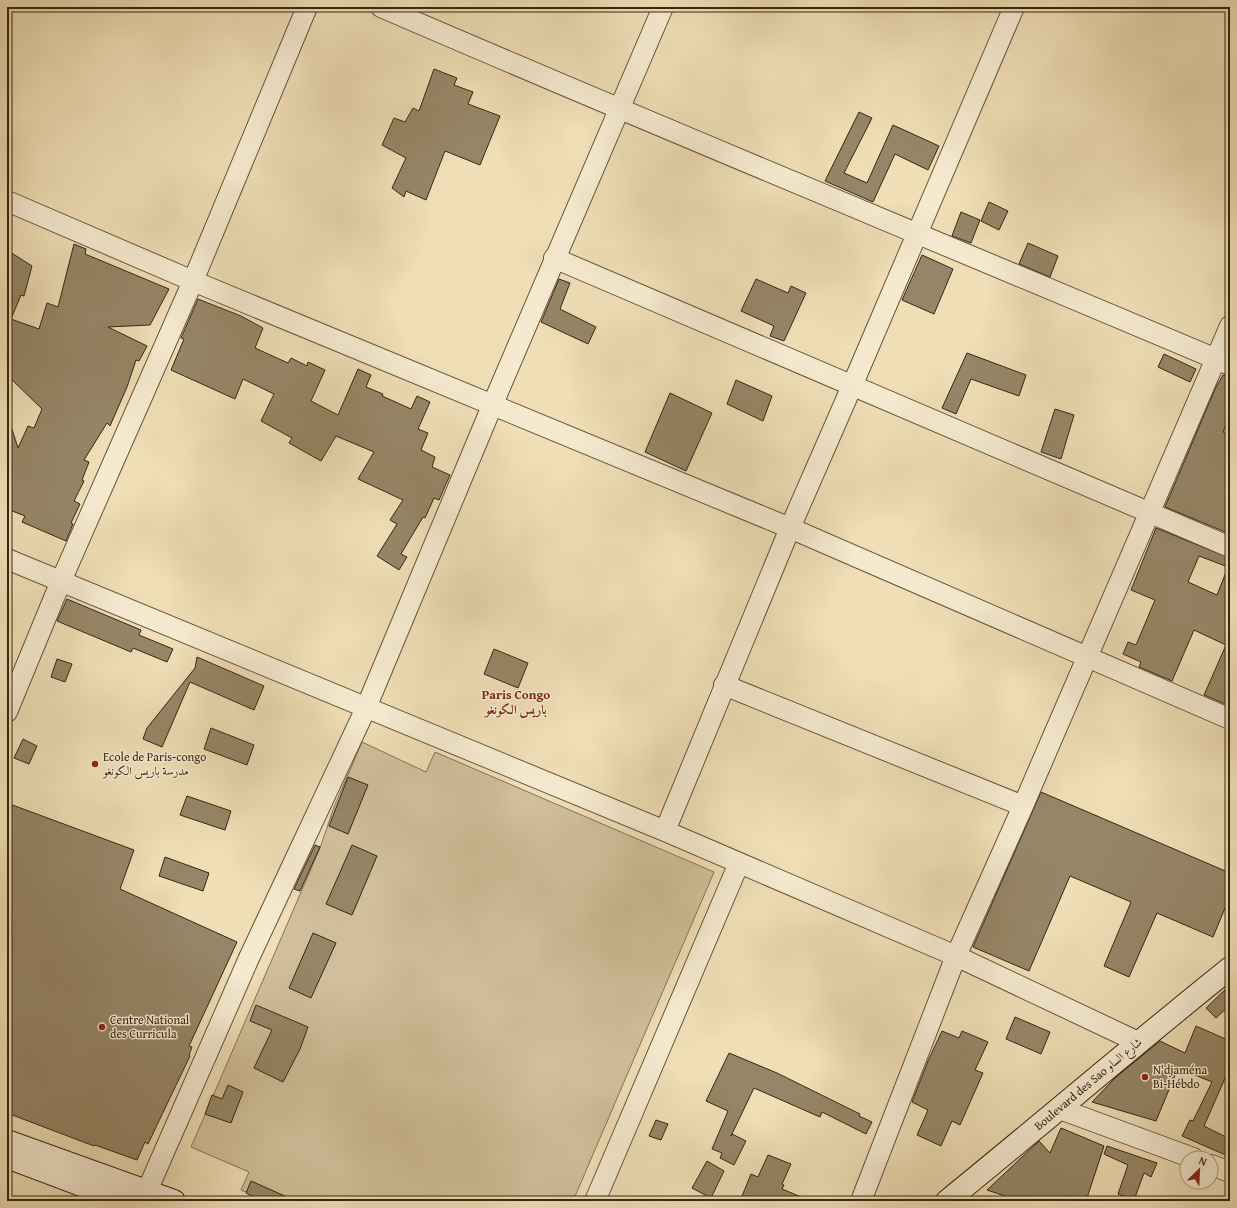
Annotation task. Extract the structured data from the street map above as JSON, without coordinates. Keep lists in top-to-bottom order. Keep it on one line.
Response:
{"streets":{"street":["Boulevard des Sao شارع الساو"]},"districts":["Paris Congo باريس الكونغو"],"places":["Ecole de Paris-congo مدرسة باريس الكونغو","Centre National des Curricula","N'djaména Bi-Hébdo"],"north":"top right"}
